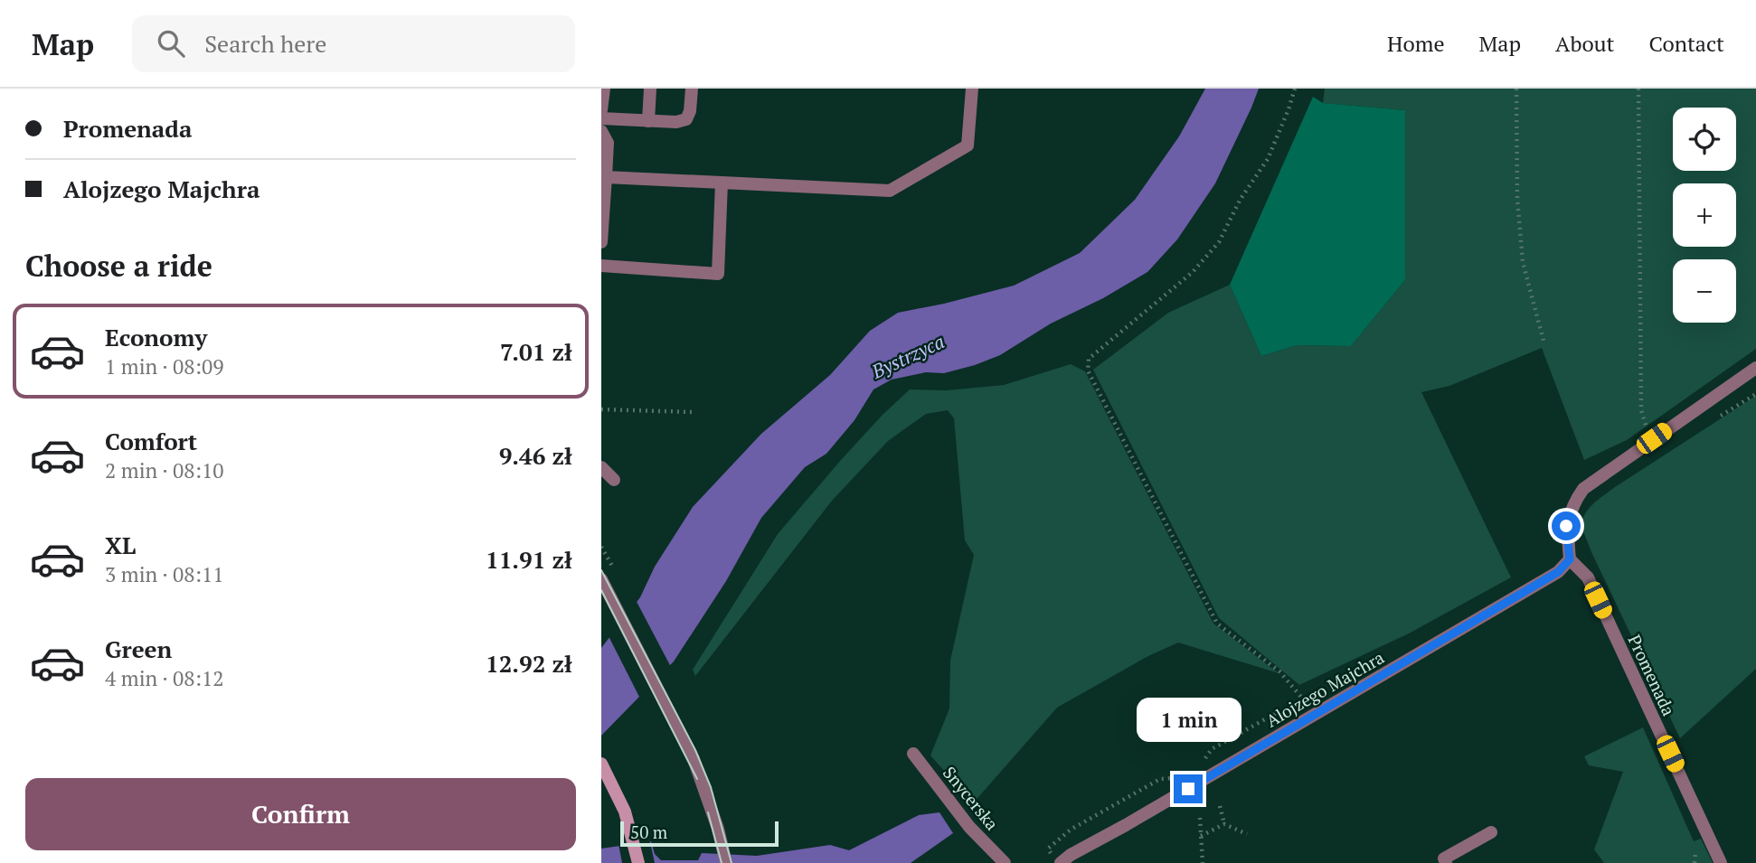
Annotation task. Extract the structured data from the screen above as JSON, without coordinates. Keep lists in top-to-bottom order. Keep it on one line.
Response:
{"streets":{"street":["Promenada","Alojzego Majchra","Snycerska"]},"crossings":[["Promenada","Alojzego Majchra"]],"water":["Bystrzyca"],"scale_bar":"50 m","page":{"header":"Map","search":"Search here","nav":["Home","Map","About","Contact"],"banner":["Promenada","Alojzego Majchra"],"map_buttons":["+","−"],"heading":"Choose a ride","list":[{"name":"Economy","note":"1 min · 08:09","value":"7.01 zł"},{"name":"Comfort","note":"2 min · 08:10","value":"9.46 zł"},{"name":"XL","note":"3 min · 08:11","value":"11.91 zł"},{"name":"Green","note":"4 min · 08:12","value":"12.92 zł"}],"bubble":"1 min","buttons":"Confirm","scale":"50 m"}}
